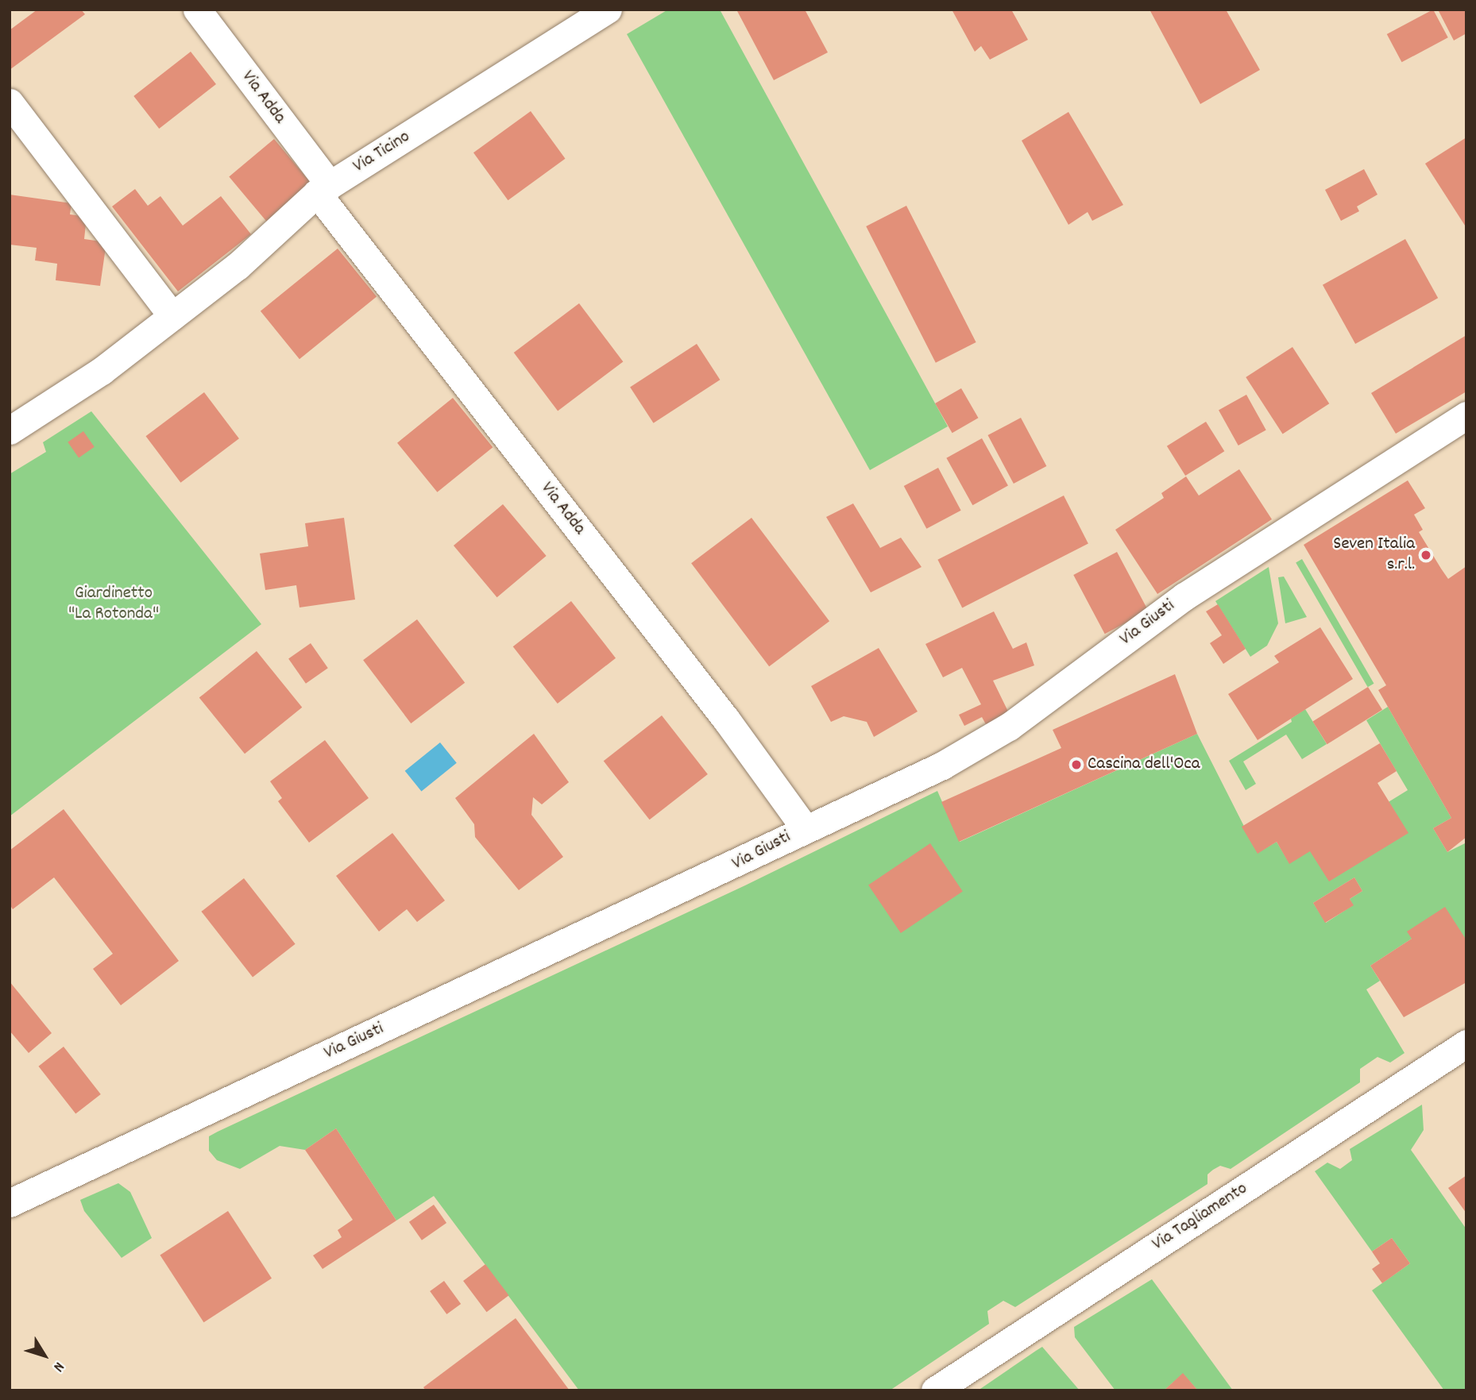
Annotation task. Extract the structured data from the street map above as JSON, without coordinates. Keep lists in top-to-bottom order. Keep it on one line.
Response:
{"streets":{"street":["Via Adda","Via Ticino","Via Giusti","Via Tagliamento"]},"crossings":[["Via Adda","Via Ticino"],["Via Adda","Via Giusti"]],"parks":["Giardinetto \"La Rotonda\""],"places":["Seven Italia s.r.l.","Cascina dell'Oca"],"north":"bottom right"}
